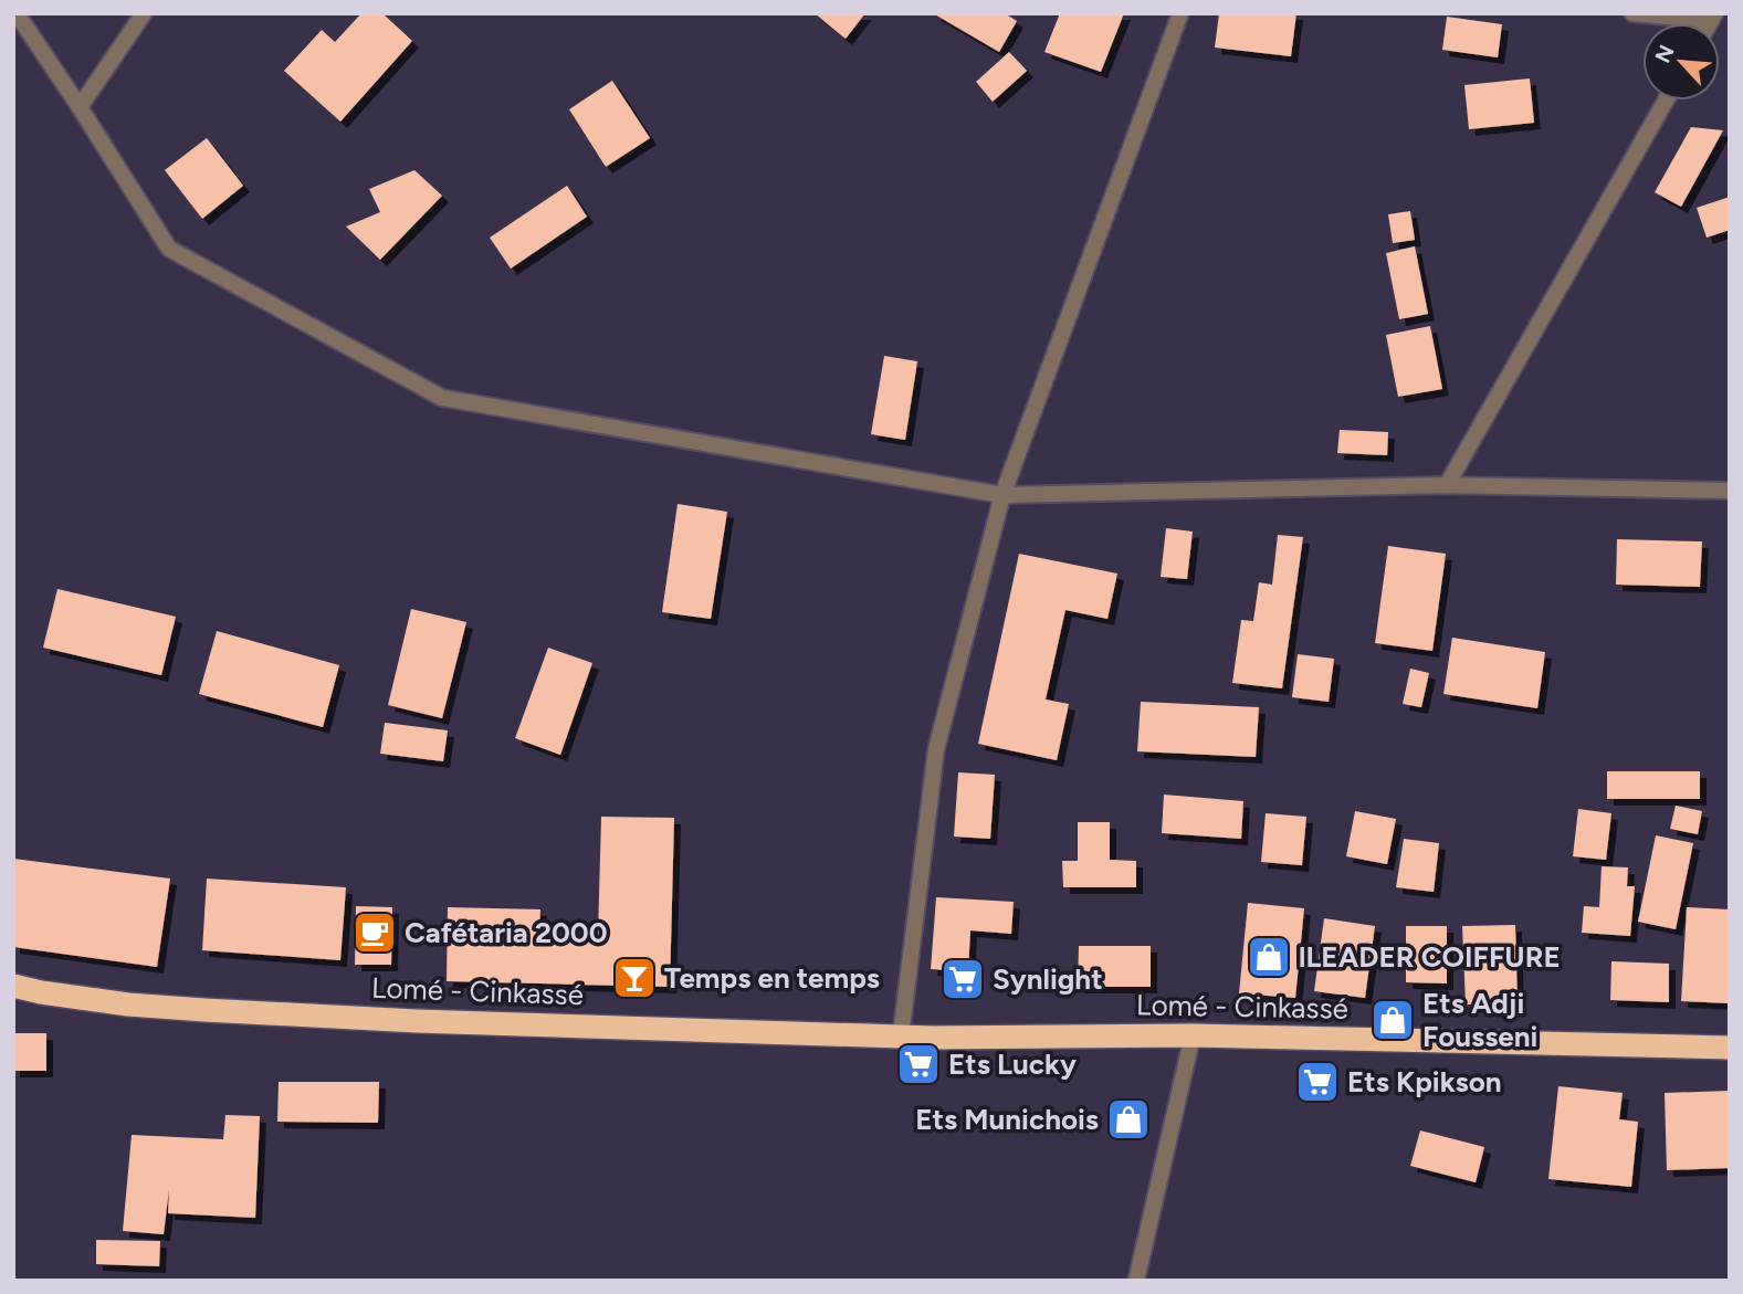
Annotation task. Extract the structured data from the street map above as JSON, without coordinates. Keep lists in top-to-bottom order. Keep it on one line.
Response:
{"streets":{"highway":["Lomé - Cinkassé"]},"places":{"cafe":["Cafétaria 2000"],"shop":["lLEADER COIFFURE","Ets Adji Fousseni","Ets Munichois"],"bar":["Temps en temps"],"supermarket":["Synlight","Ets Lucky","Ets Kpikson"]},"north":"top left"}
